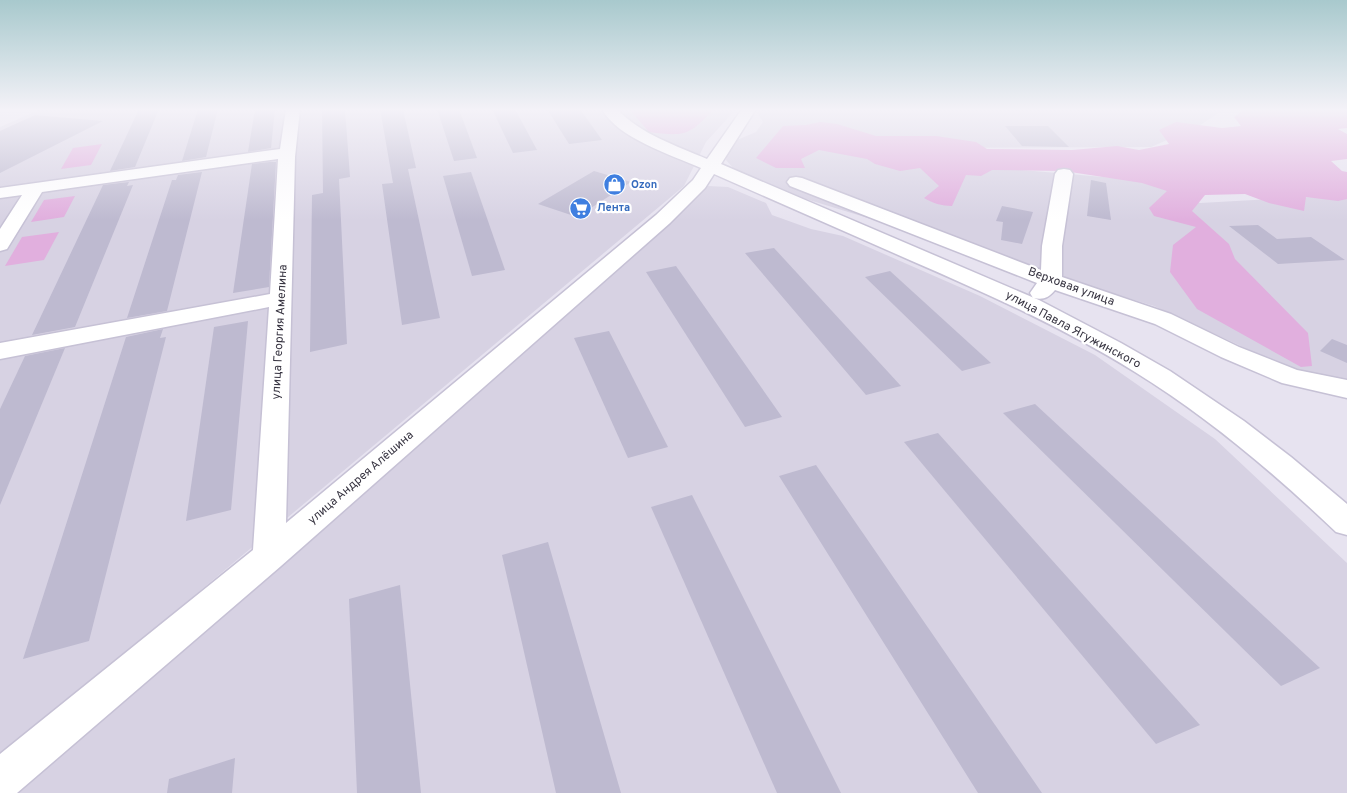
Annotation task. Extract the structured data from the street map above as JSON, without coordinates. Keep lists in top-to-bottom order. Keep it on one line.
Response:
{"streets":{"street":["Верховая улица","улица Павла Ягужинского","улица Георгия Амелина","улица Андрея Алёшина"]},"crossings":[["улица Павла Ягужинского","улица Андрея Алёшина"],["улица Георгия Амелина","улица Андрея Алёшина"]],"places":{"shop":["Ozon"],"supermarket":["Лента"]}}
